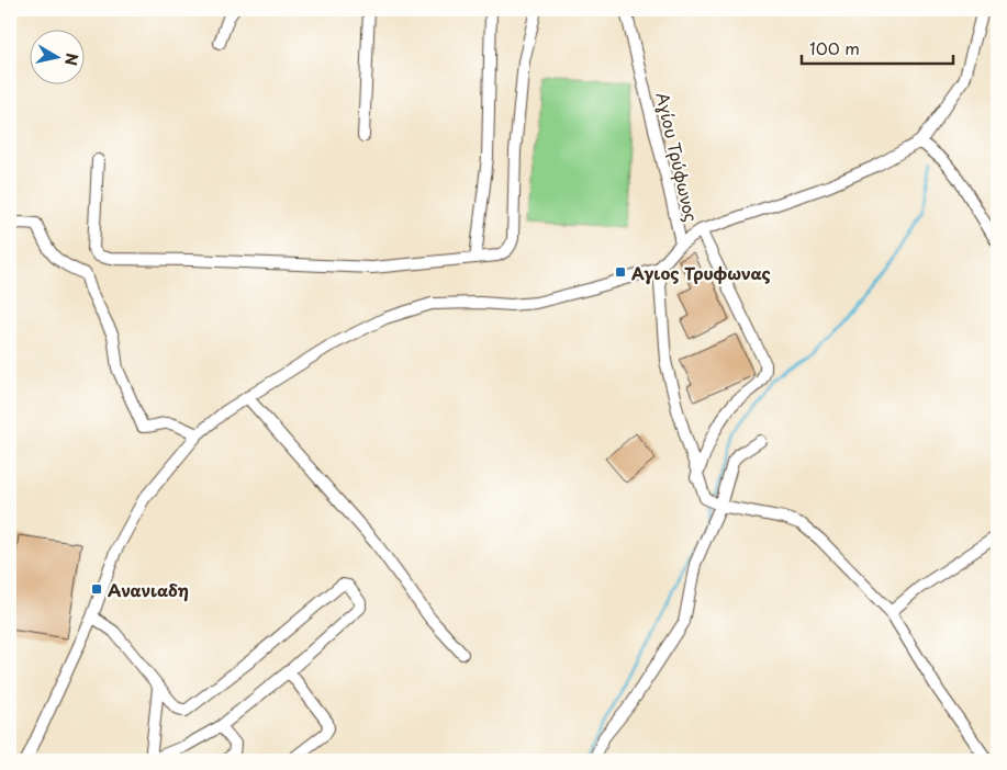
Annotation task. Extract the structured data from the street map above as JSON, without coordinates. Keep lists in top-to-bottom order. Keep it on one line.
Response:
{"streets":{"street":["Αγίου Τρύφωνος"]},"places":{"transit":["Αγιος Τρυφωνας","Ανανιαδη"]},"scale_bar":"100 m","north":"right"}
